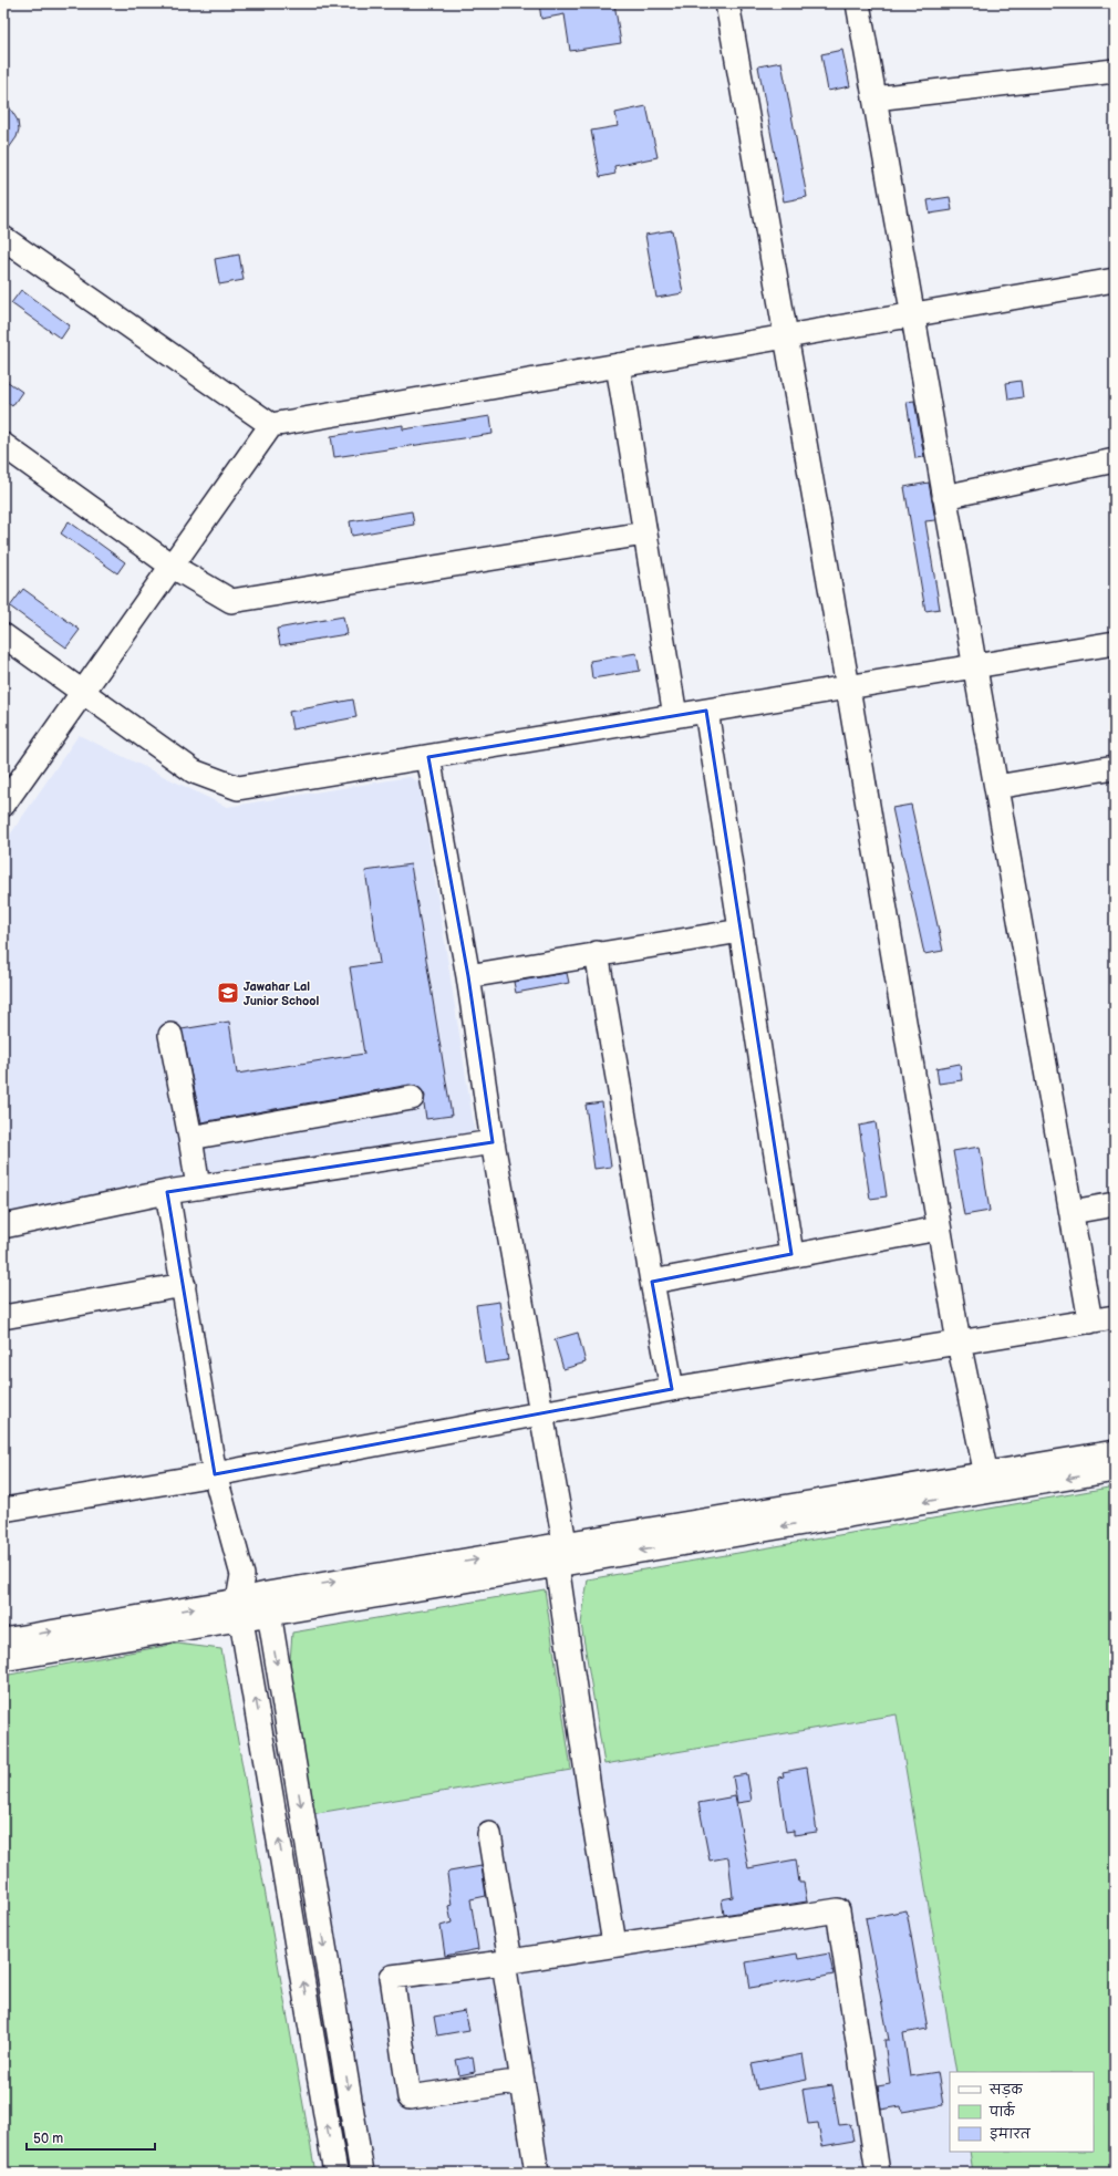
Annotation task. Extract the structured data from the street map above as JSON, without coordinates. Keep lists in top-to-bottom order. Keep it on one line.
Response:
{"places":{"school or university":["Jawahar Lal Junior School"]},"legend":["सड़क","पार्क","इमारत"],"scale_bar":"50 m"}
